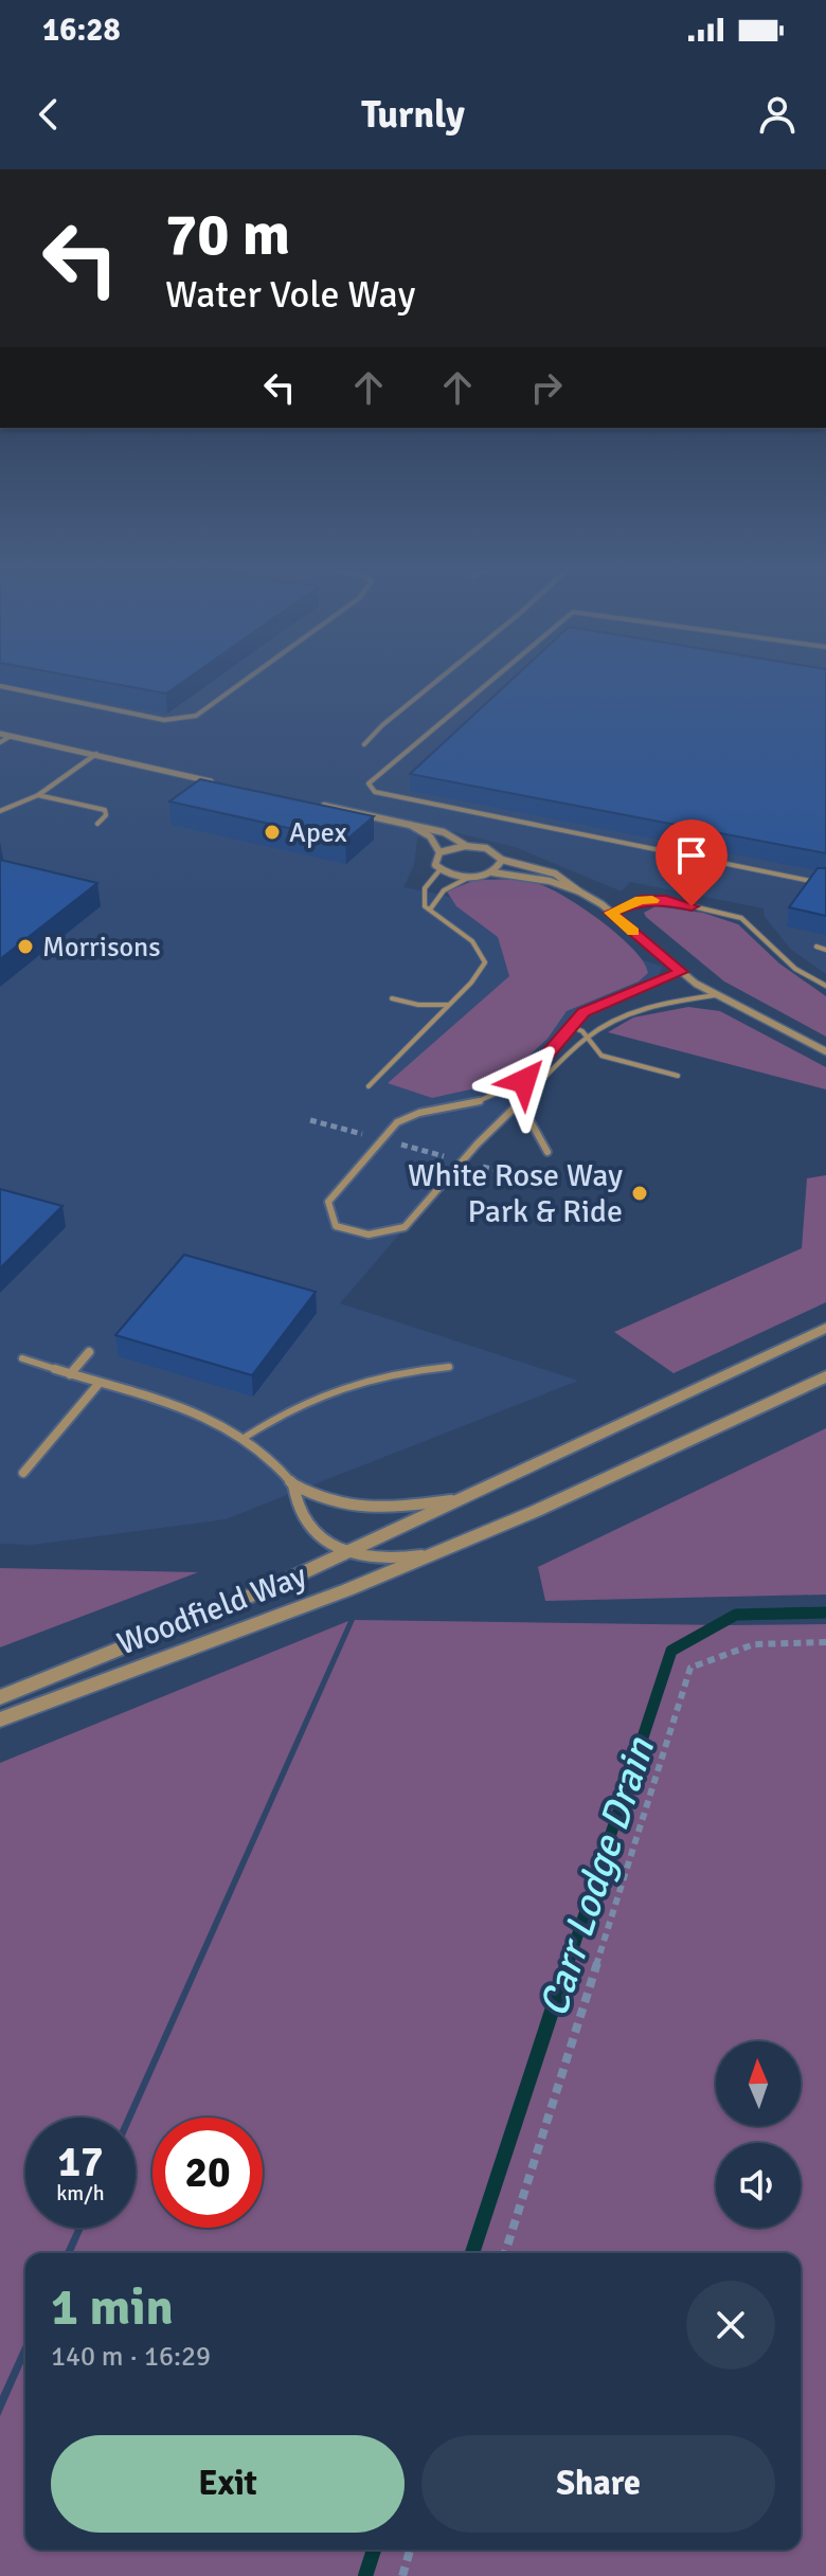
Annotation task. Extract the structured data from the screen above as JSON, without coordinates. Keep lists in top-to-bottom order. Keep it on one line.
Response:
{"streets":{"street":["Woodfield Way"]},"water":["Carr Lodge Drain"],"places":["Apex","Morrisons","White Rose Way Park & Ride"],"north":"top","page":{"status":"16:28","header":"Turnly","turn":["70 m","Water Vole Way"],"speed":"17 km/h","limit":"20","heading":["1 min","140 m · 16:29"],"buttons":["Exit","Share"]}}
